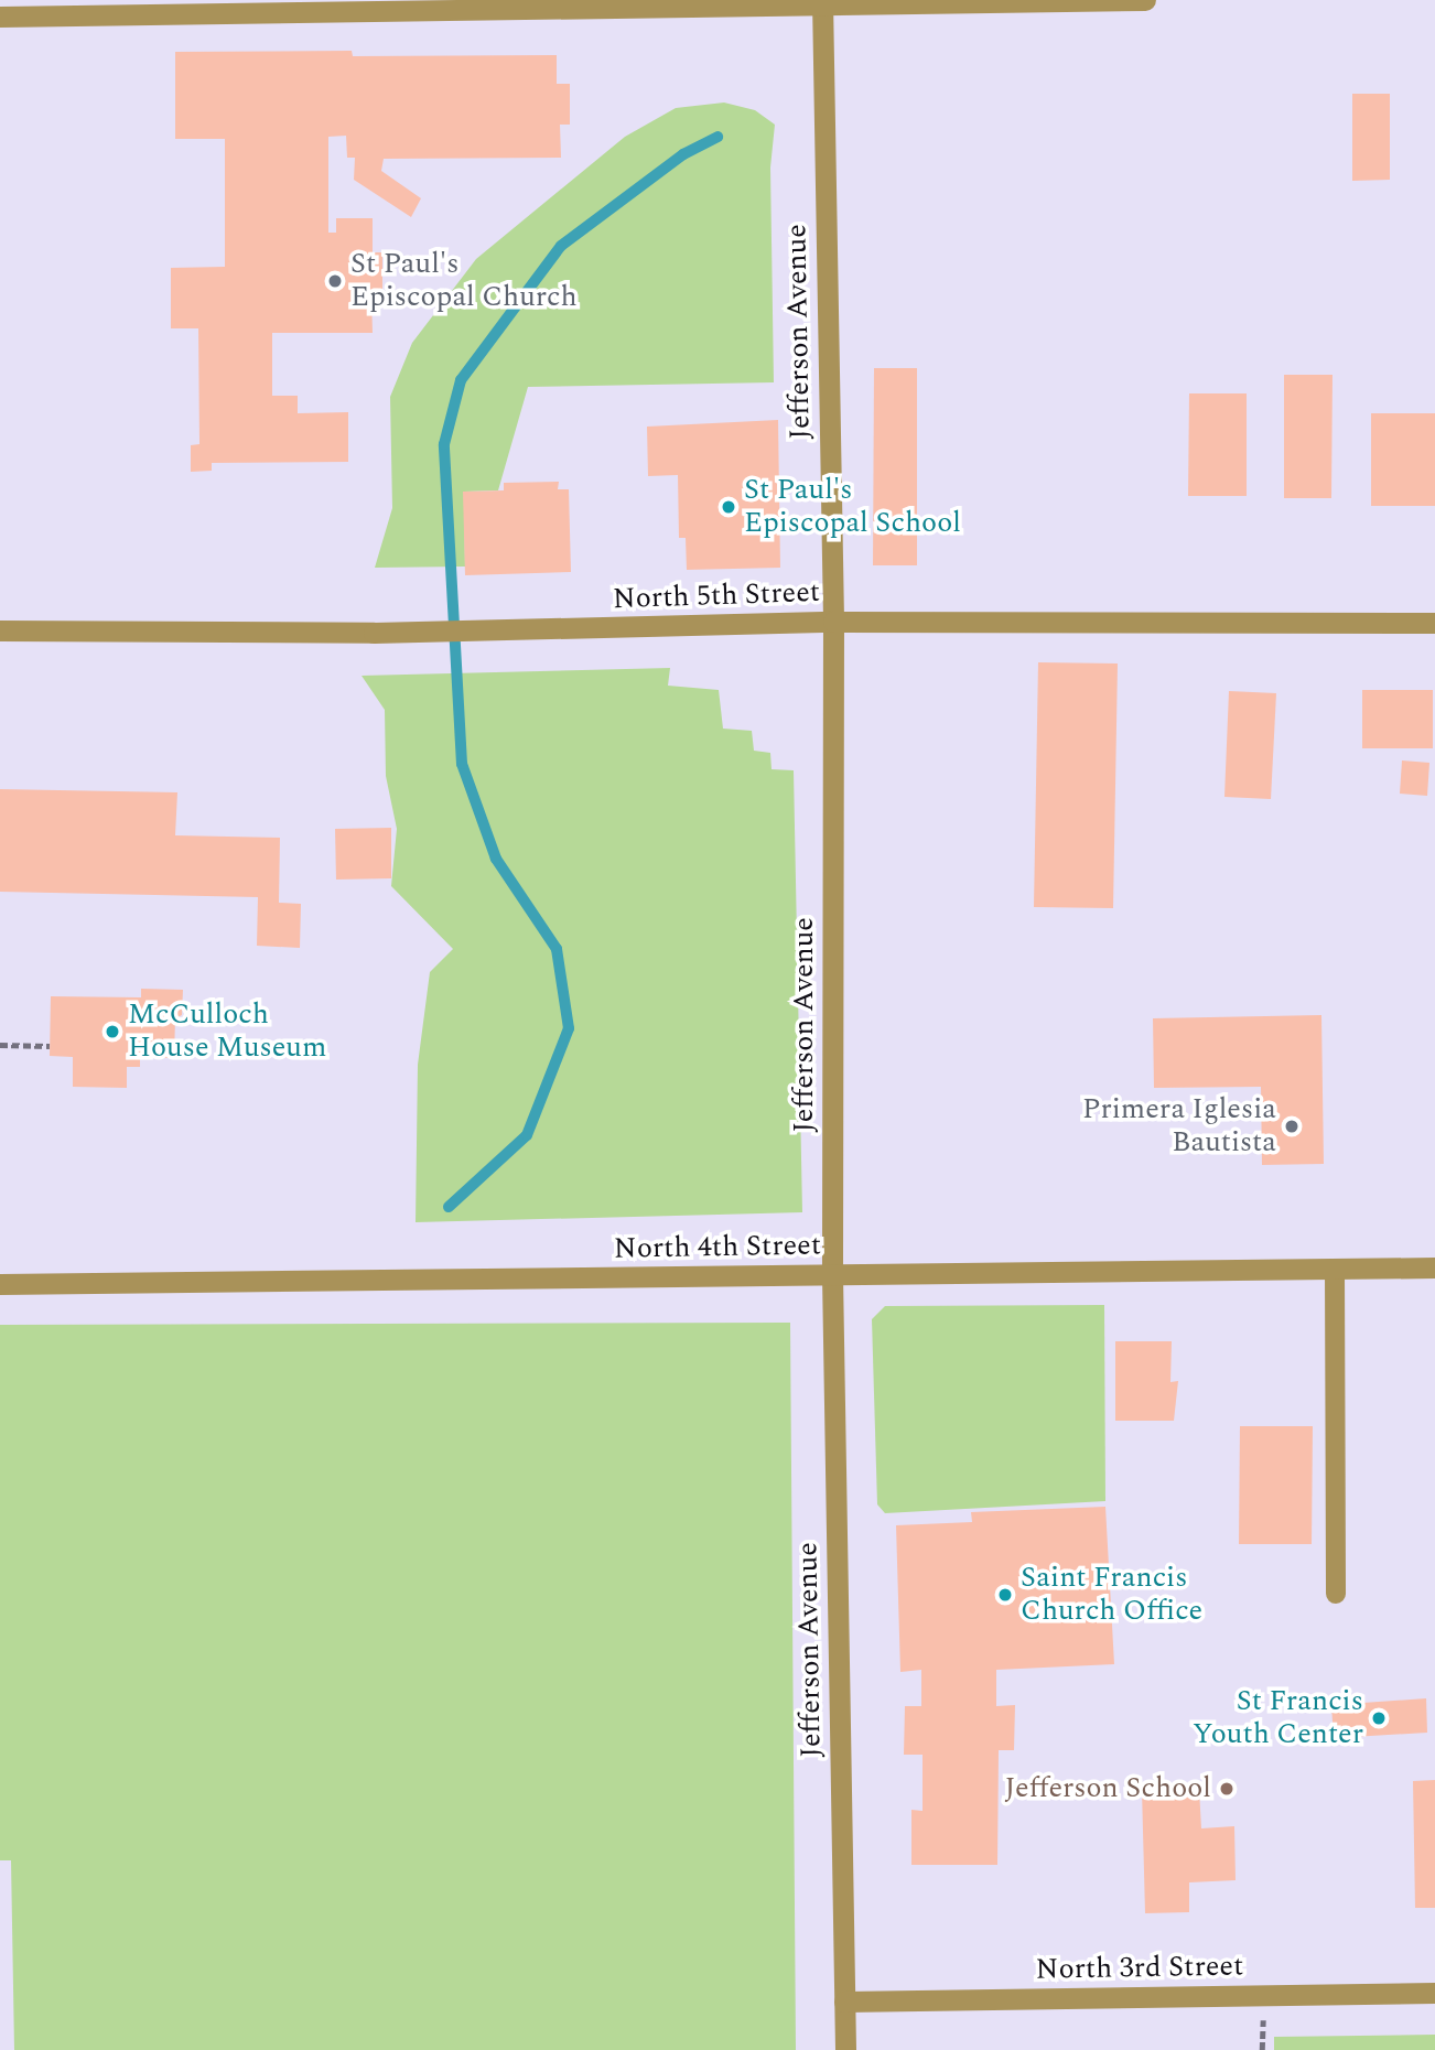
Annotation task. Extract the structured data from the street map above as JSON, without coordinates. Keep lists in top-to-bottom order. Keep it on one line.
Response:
{"streets":{"street":["Jefferson Avenue","North 5th Street","North 4th Street","North 3rd Street"]},"crossings":[["Jefferson Avenue","North 5th Street"],["Jefferson Avenue","North 4th Street"],["Jefferson Avenue","North 3rd Street"]],"places":["St Paul's Episcopal Church","St Paul's Episcopal School","McCulloch House Museum","Primera Iglesia Bautista","Saint Francis Church Office","St Francis Youth Center","Jefferson School"]}
